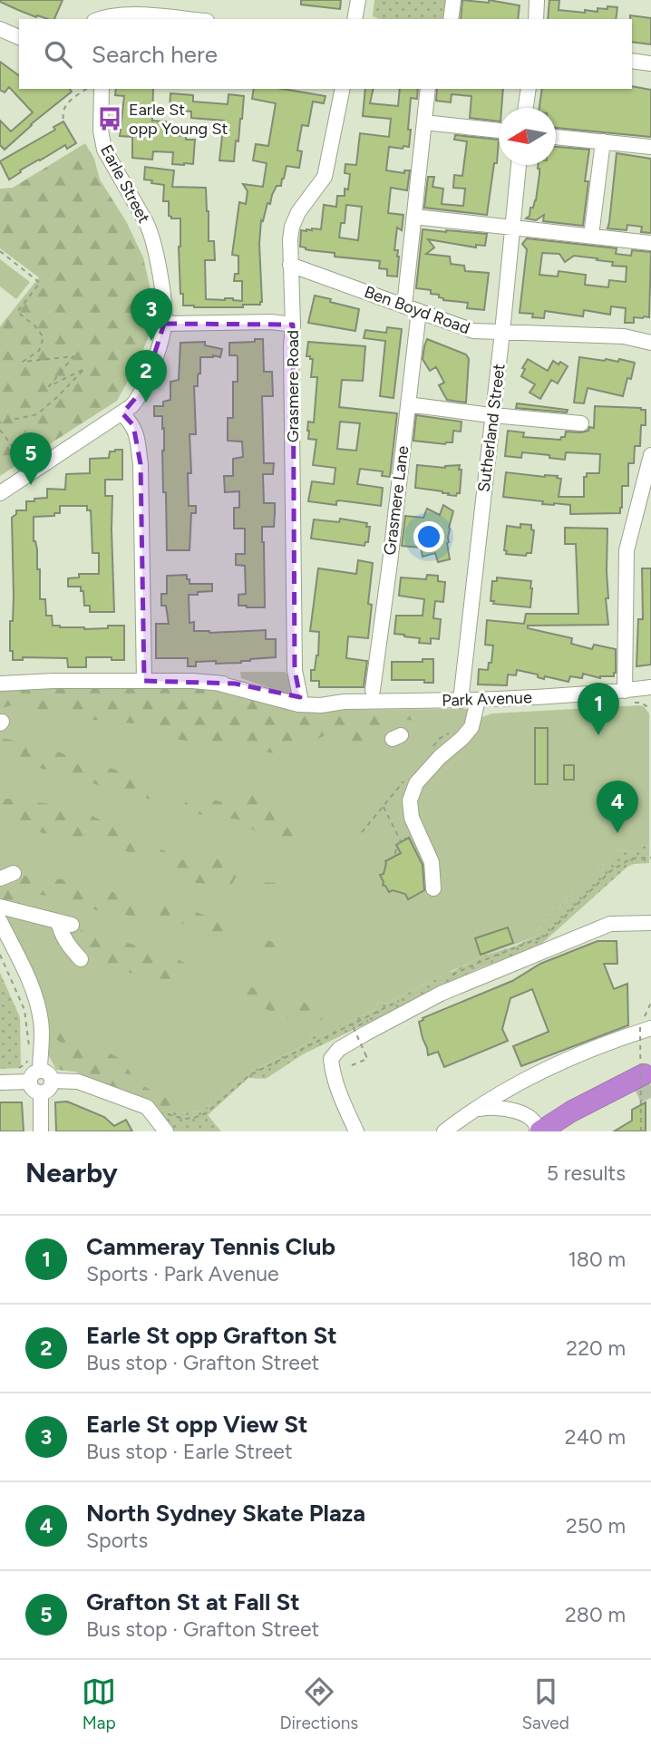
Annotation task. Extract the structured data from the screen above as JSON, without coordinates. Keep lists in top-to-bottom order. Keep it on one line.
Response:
{"streets":{"street":["Earle Street","Ben Boyd Road","Grasmere Road","Sutherland Street","Grasmere Lane","Park Avenue"]},"crossings":[["Ben Boyd Road","Grasmere Road"],["Ben Boyd Road","Sutherland Street"],["Ben Boyd Road","Grasmere Lane"],["Grasmere Road","Park Avenue"],["Sutherland Street","Park Avenue"]],"places":{"bus stop":["Earle St opp Young St"]},"north":"left","page":{"search":"Search here","pins":["3","2","5","1","4"],"heading":["Nearby","5 results"],"list":[{"mark":"1","name":"Cammeray Tennis Club","note":"Sports · Park Avenue","value":"180 m"},{"mark":"2","name":"Earle St opp Grafton St","note":"Bus stop · Grafton Street","value":"220 m"},{"mark":"3","name":"Earle St opp View St","note":"Bus stop · Earle Street","value":"240 m"},{"mark":"4","name":"North Sydney Skate Plaza","note":"Sports","value":"250 m"},{"mark":"5","name":"Grafton St at Fall St","note":"Bus stop · Grafton Street","value":"280 m"}],"nav":["Map","Directions","Saved"]}}
